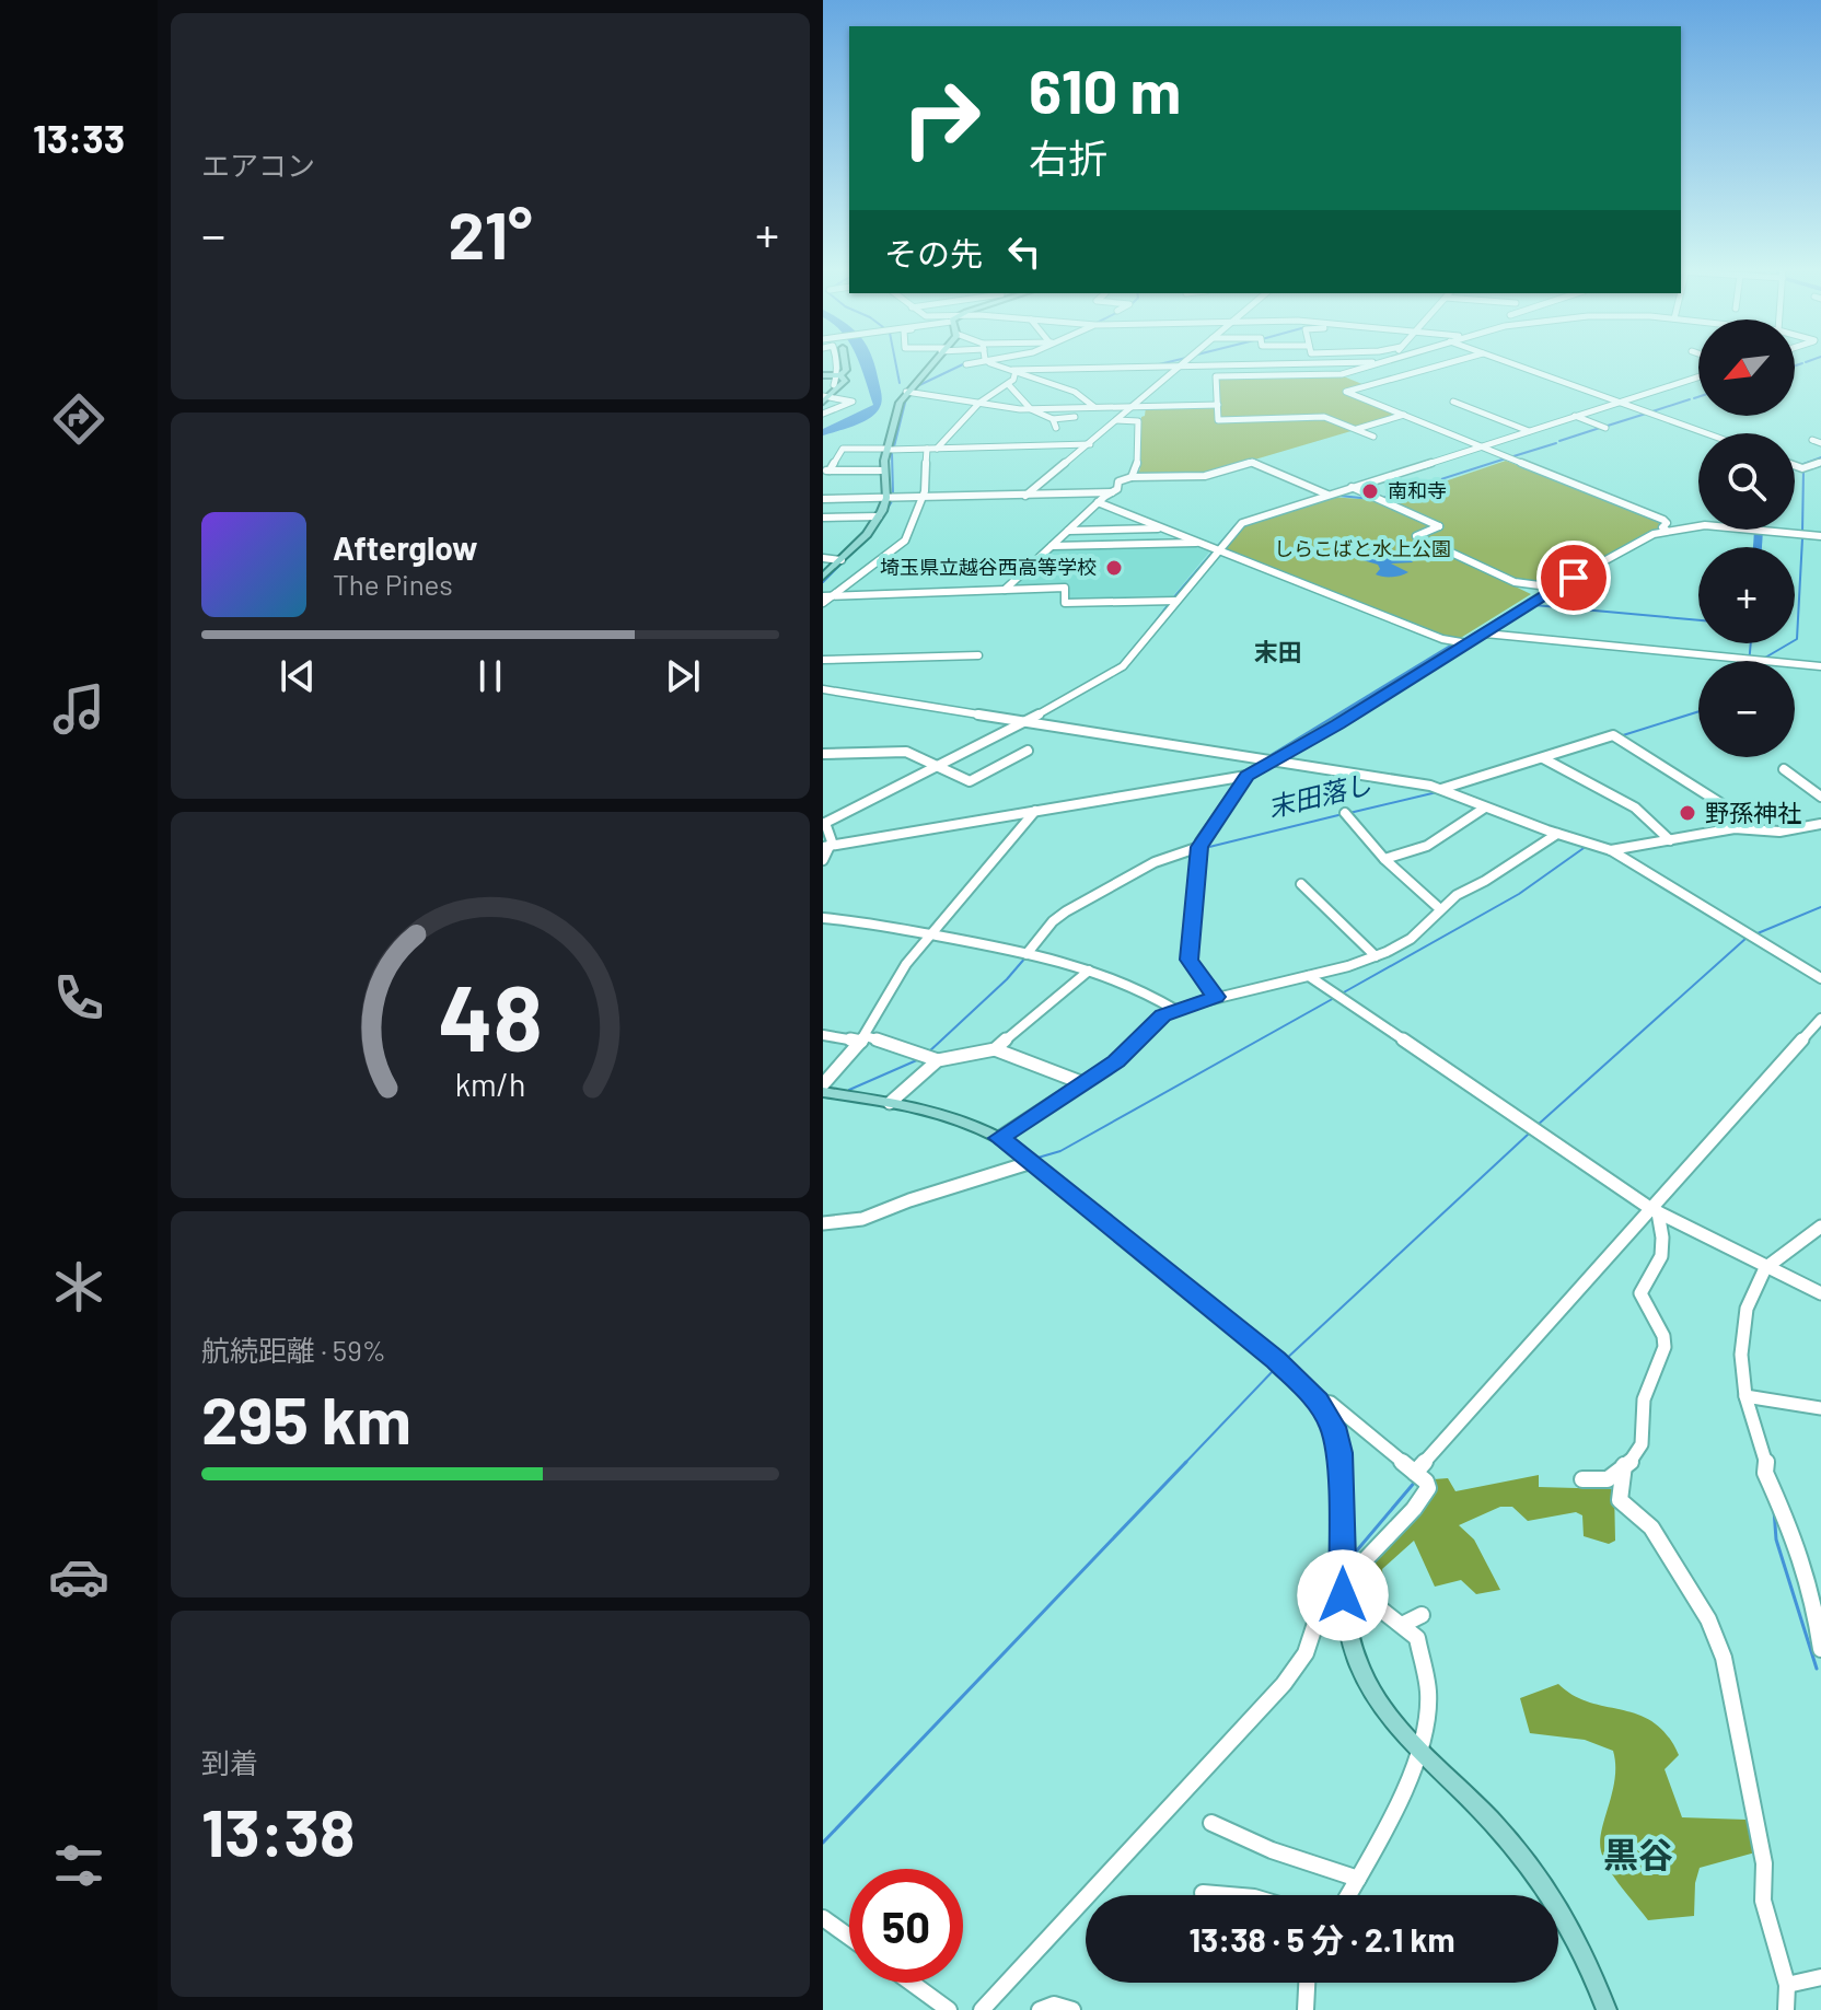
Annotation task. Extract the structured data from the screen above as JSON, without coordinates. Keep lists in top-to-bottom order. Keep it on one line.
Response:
{"districts":["末田","黒谷"],"water":["末田落し"],"parks":["しらこばと水上公園"],"places":["南和寺","埼玉県立越谷西高等学校","野孫神社"],"north":"bottom left","page":{"tabs":"13:33","tile":["エアコン",["航続距離 · 59%","295 km"],["到着","13:38"]],"turn":["610 m","右折"],"heat":["−","21°","+"],"then":"その先","map_buttons":["+","−"],"song":["Afterglow","The Pines"],"limit":"50","trip":"13:38 · 5 分 · 2.1 km","gauge":["48","km/h"]}}
